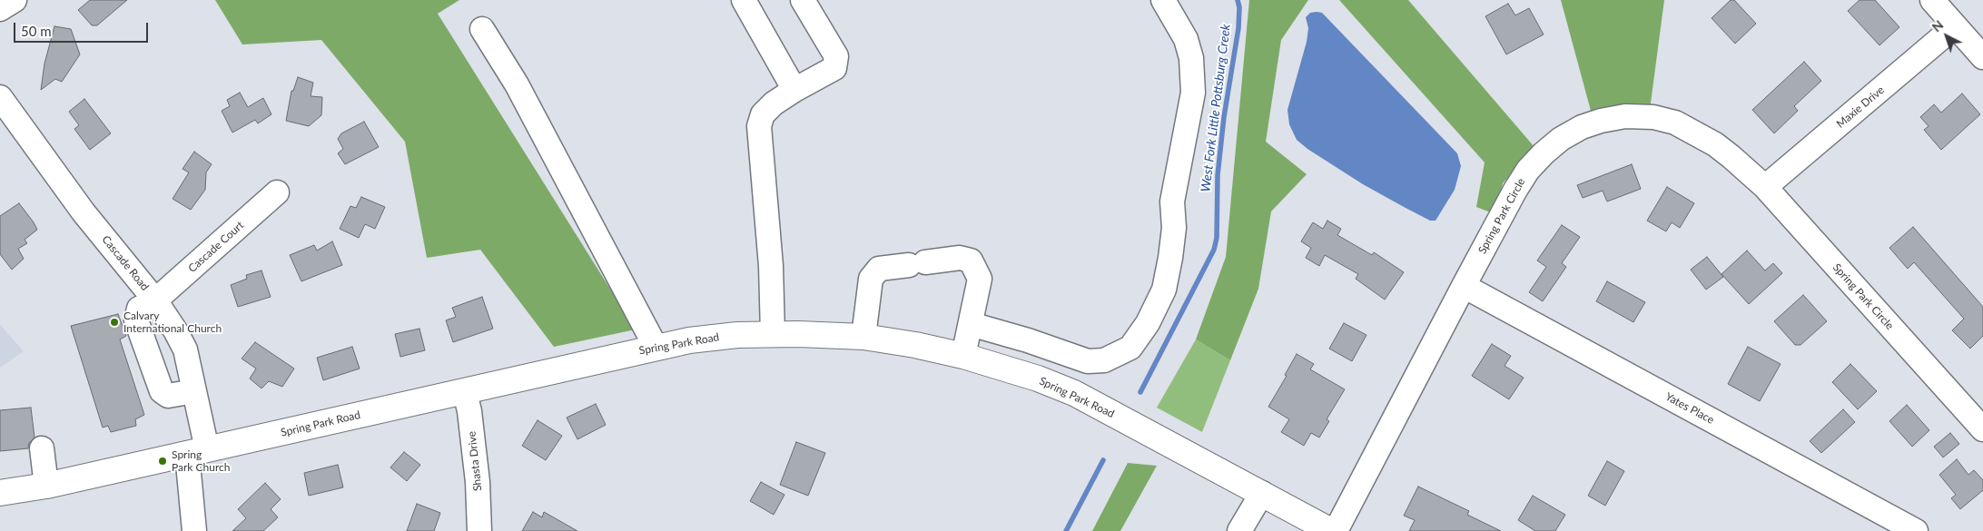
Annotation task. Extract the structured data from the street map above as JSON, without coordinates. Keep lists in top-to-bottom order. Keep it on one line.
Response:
{"streets":{"main road":["Spring Park Road"],"street":["Maxie Drive","Spring Park Circle","Cascade Court","Cascade Road","Yates Place","Shasta Drive"]},"crossings":[["Maxie Drive","Spring Park Circle"],["Spring Park Circle","Yates Place"],["Cascade Court","Cascade Road"],["Cascade Road","Spring Park Road"],["Spring Park Road","Shasta Drive"]],"water":["West Fork Little Pottsburg Creek"],"places":["Calvary International Church","Spring Park Church"],"scale_bar":"50 m","north":"top left"}
